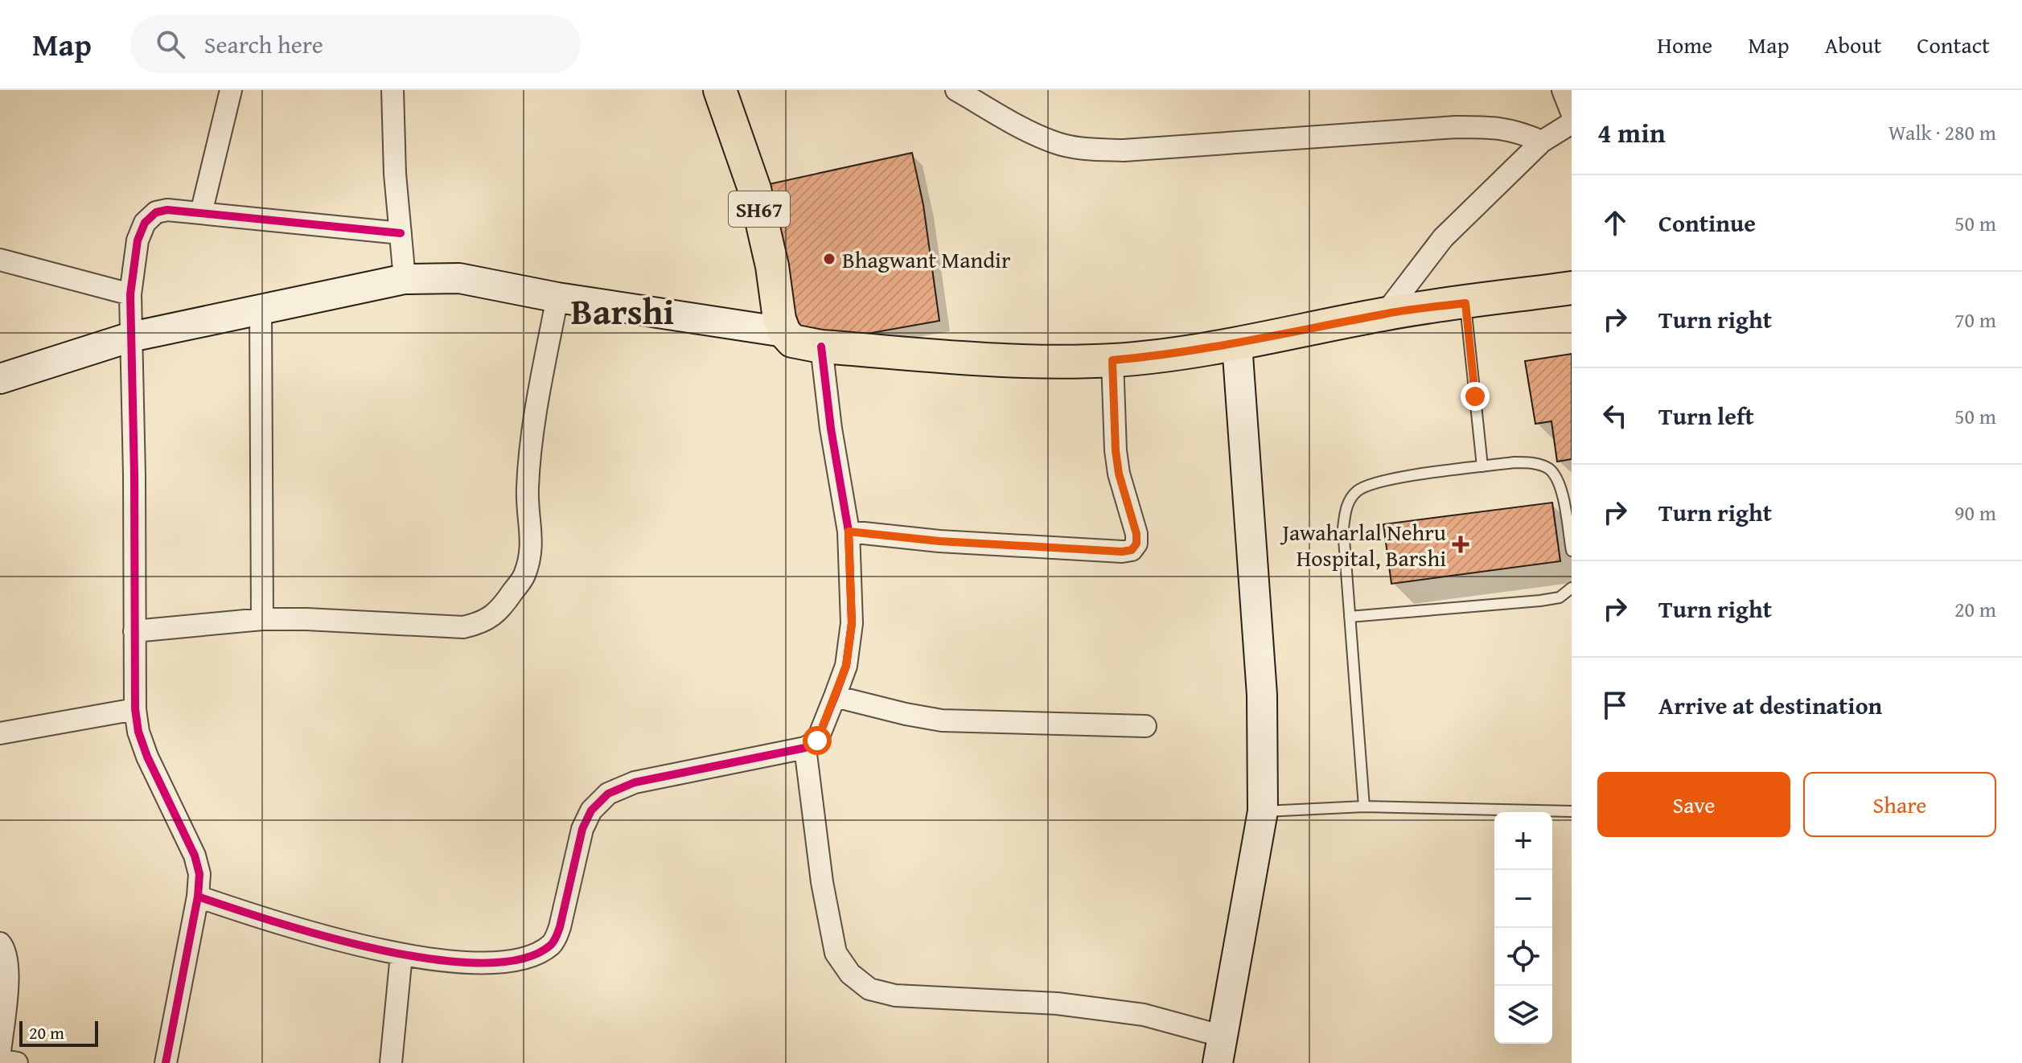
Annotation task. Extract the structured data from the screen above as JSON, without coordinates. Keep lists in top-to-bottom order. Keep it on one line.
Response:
{"streets":{"main road":["SH67"]},"districts":["Barshi"],"places":{"other":["Bhagwant Mandir"],"health":["Jawaharlal Nehru Hospital, Barshi"]},"scale_bar":"20 m","page":{"header":"Map","search":"Search here","nav":["Home","Map","About","Contact"],"heading":["4 min","Walk · 280 m"],"list":[["Continue","50 m"],["Turn right","70 m"],["Turn left","50 m"],["Turn right","90 m"],["Turn right","20 m"],"Arrive at destination"],"buttons":["Save","Share"],"map_buttons":["+","−"],"scale":"20 m"}}
